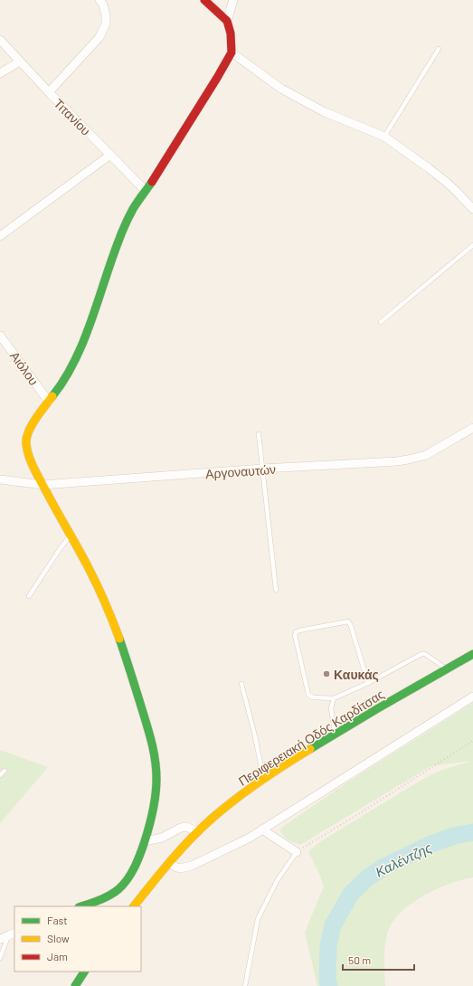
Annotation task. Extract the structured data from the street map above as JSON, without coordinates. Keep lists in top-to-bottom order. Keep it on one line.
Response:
{"streets":{"street":["Τιτανίου","Αιόλου","Αργοναυτών","Περιφερειακή Οδός Καρδίτσας"]},"water":["Καλέντζης"],"places":["Καυκάς"],"legend":["Fast","Slow","Jam"],"scale_bar":"50 m"}
